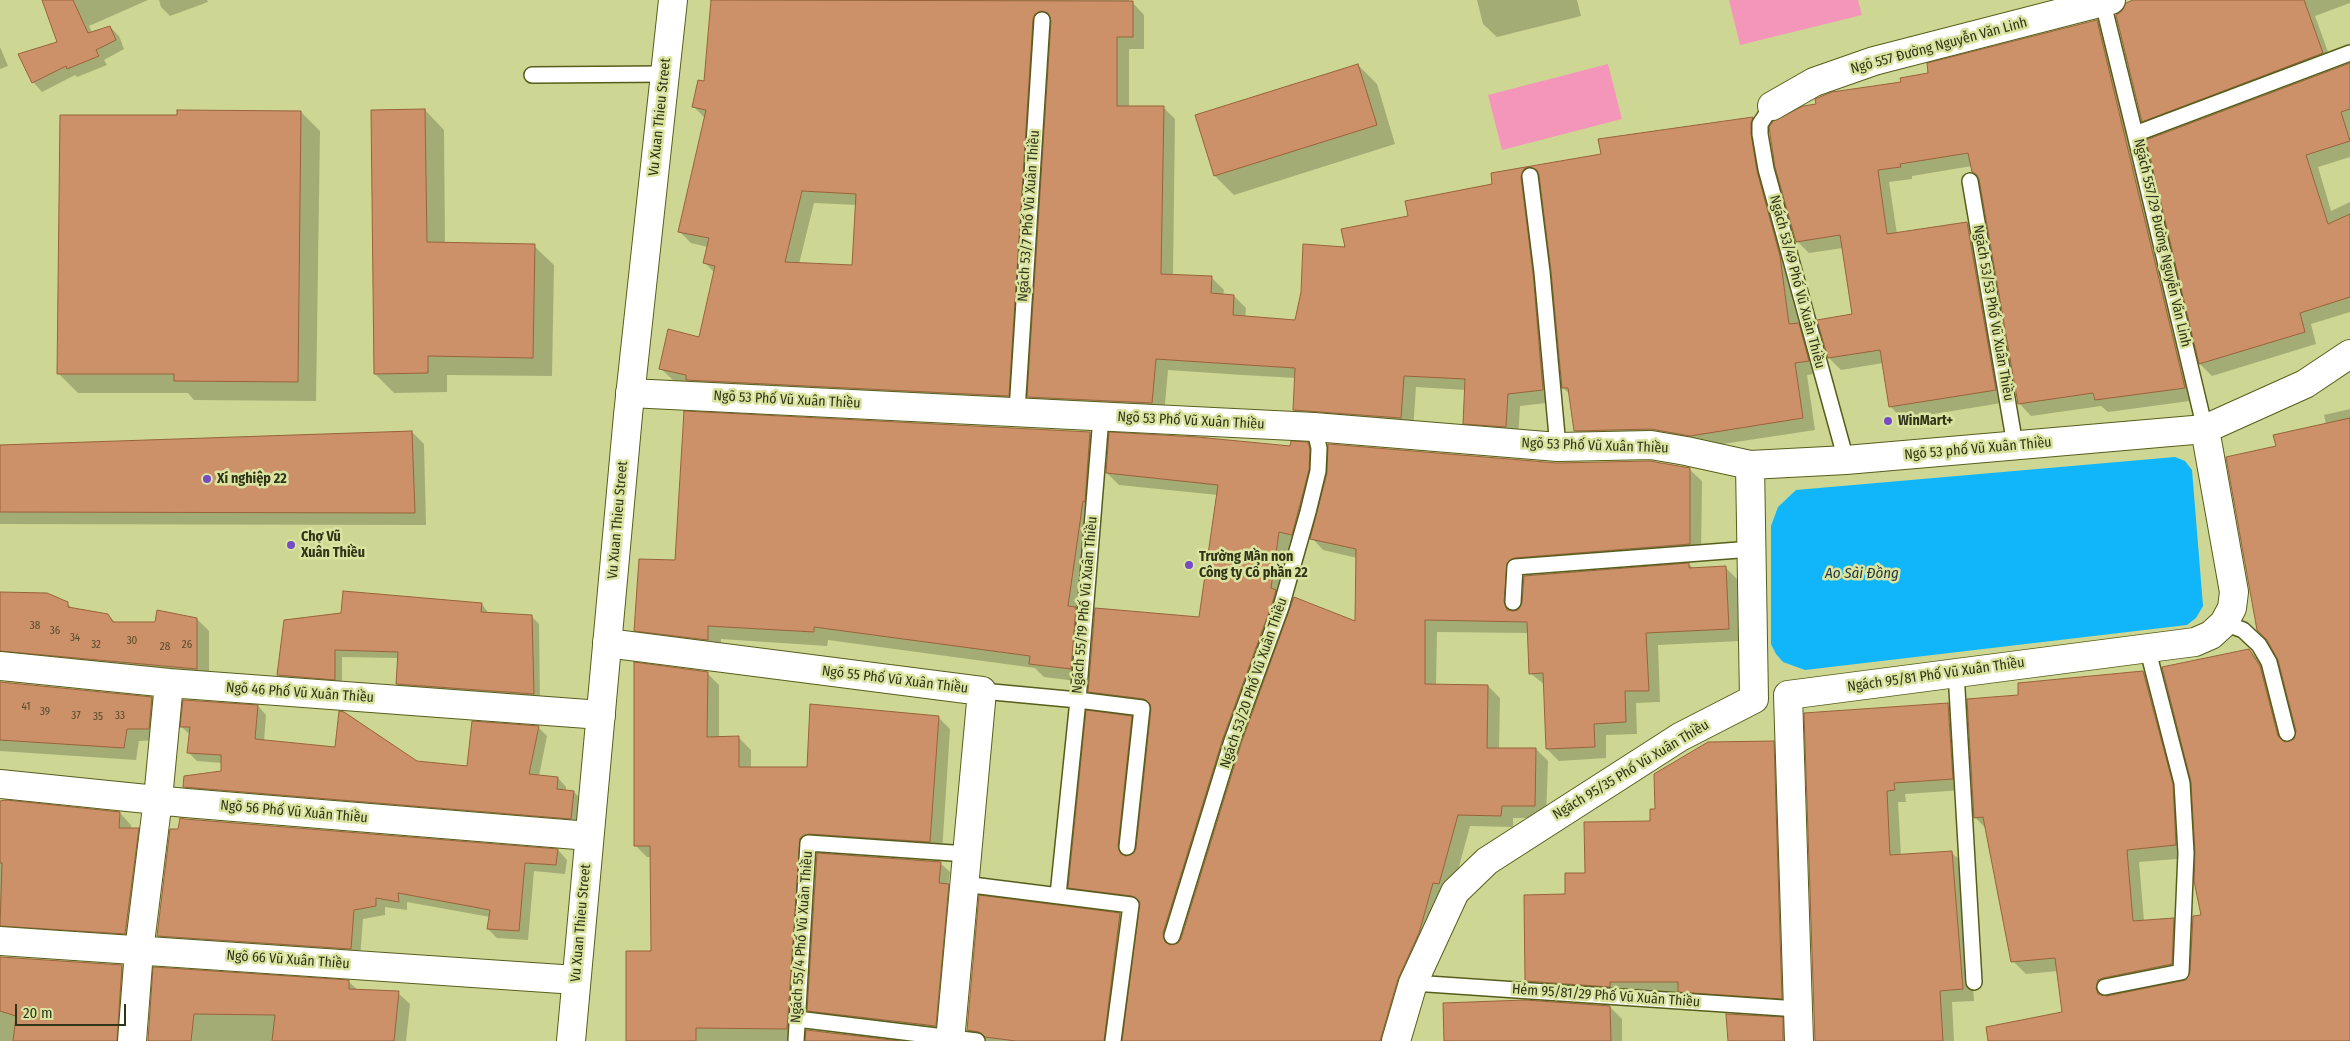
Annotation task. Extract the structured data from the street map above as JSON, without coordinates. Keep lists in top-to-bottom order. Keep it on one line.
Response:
{"streets":{"street":["Ngõ 557 Đường Nguyễn Văn Linh","Vu Xuan Thieu Street","Ngõ 53 Phố Vũ Xuân Thiều","Ngõ 53 phố Vũ Xuân Thiều","Ngách 95/81 Phố Vũ Xuân Thiều","Ngõ 55 Phố Vũ Xuân Thiều","Ngõ 46 Phố Vũ Xuân Thiều","Ngách 95/35 Phố Vũ Xuân Thiều","Ngõ 56 Phố Vũ Xuân Thiều","Ngõ 66 Vũ Xuân Thiều"],"lane":["Ngách 53/7 Phố Vũ Xuân Thiều","Ngách 557/29 Đường Nguyễn Văn Linh","Ngách 53/49 Phố Vũ Xuân Thiều","Ngách 53/53 Phố Vũ Xuân Thiều","Ngách 55/19 Phố Vũ Xuân Thiều","Ngách 53/20 Phố Vũ Xuân Thiều","Ngách 55/4 Phố Vũ Xuân Thiều","Hẻm 95/81/29 Phố Vũ Xuân Thiều"]},"crossings":[["Ngõ 557 Đường Nguyễn Văn Linh","Ngách 53/49 Phố Vũ Xuân Thiều"],["Vu Xuan Thieu Street","Ngõ 53 Phố Vũ Xuân Thiều"],["Vu Xuan Thieu Street","Ngõ 55 Phố Vũ Xuân Thiều"],["Vu Xuan Thieu Street","Ngõ 46 Phố Vũ Xuân Thiều"],["Vu Xuan Thieu Street","Ngõ 56 Phố Vũ Xuân Thiều"],["Vu Xuan Thieu Street","Ngõ 66 Vũ Xuân Thiều"],["Ngách 53/7 Phố Vũ Xuân Thiều","Ngõ 53 Phố Vũ Xuân Thiều"],["Ngách 557/29 Đường Nguyễn Văn Linh","Ngõ 53 phố Vũ Xuân Thiều"],["Ngách 53/49 Phố Vũ Xuân Thiều","Ngõ 53 phố Vũ Xuân Thiều"],["Ngách 53/53 Phố Vũ Xuân Thiều","Ngõ 53 phố Vũ Xuân Thiều"],["Ngõ 53 Phố Vũ Xuân Thiều","Ngõ 53 phố Vũ Xuân Thiều"],["Ngõ 53 Phố Vũ Xuân Thiều","Ngách 55/19 Phố Vũ Xuân Thiều"],["Ngõ 53 Phố Vũ Xuân Thiều","Ngách 53/20 Phố Vũ Xuân Thiều"],["Ngách 55/19 Phố Vũ Xuân Thiều","Ngõ 55 Phố Vũ Xuân Thiều"],["Ngách 95/81 Phố Vũ Xuân Thiều","Ngách 95/35 Phố Vũ Xuân Thiều"],["Ngõ 55 Phố Vũ Xuân Thiều","Ngách 55/4 Phố Vũ Xuân Thiều"],["Ngách 95/35 Phố Vũ Xuân Thiều","Hẻm 95/81/29 Phố Vũ Xuân Thiều"]],"water":["Ao Sài Đồng"],"places":["WinMart+","Xí nghiệp 22","Chợ Vũ Xuân Thiều","Trường Mần non Công ty Cổ phần 22"],"house_numbers":["38","36","34","30","32","26","28","41","39","37","33","35"],"scale_bar":"20 m"}
